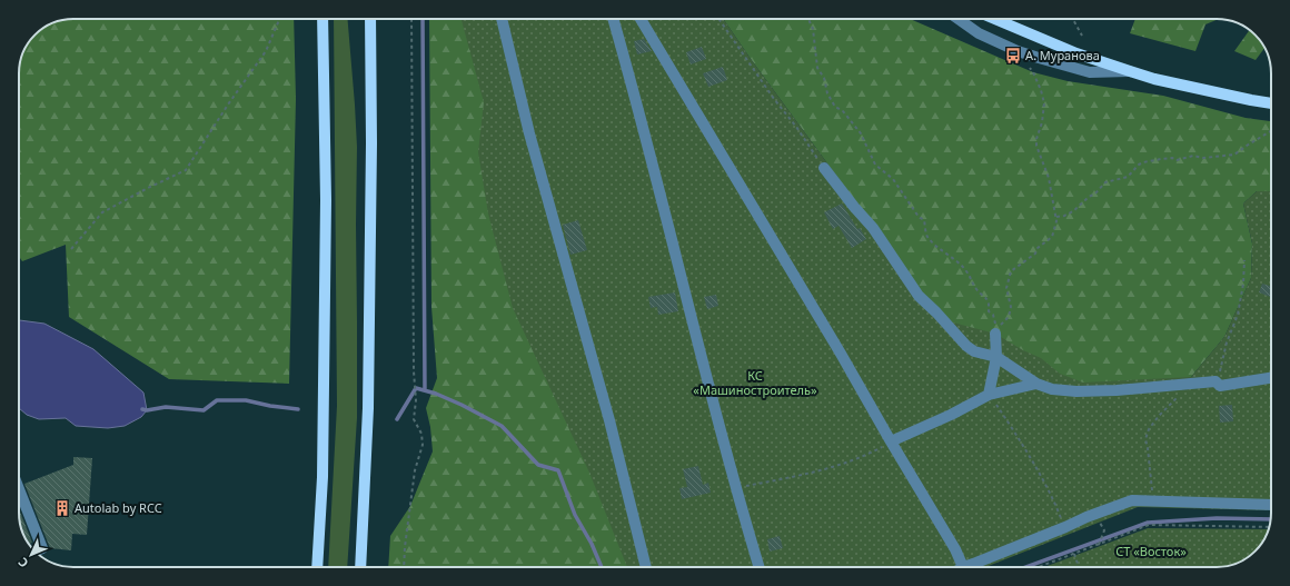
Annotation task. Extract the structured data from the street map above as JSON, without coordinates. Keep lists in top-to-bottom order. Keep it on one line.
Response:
{"parks":["КС «Машиностроитель»","СТ «Восток»"],"places":{"bus stop":["А. Муранова"],"building":["Autolab by RCC"]},"north":"bottom left"}
